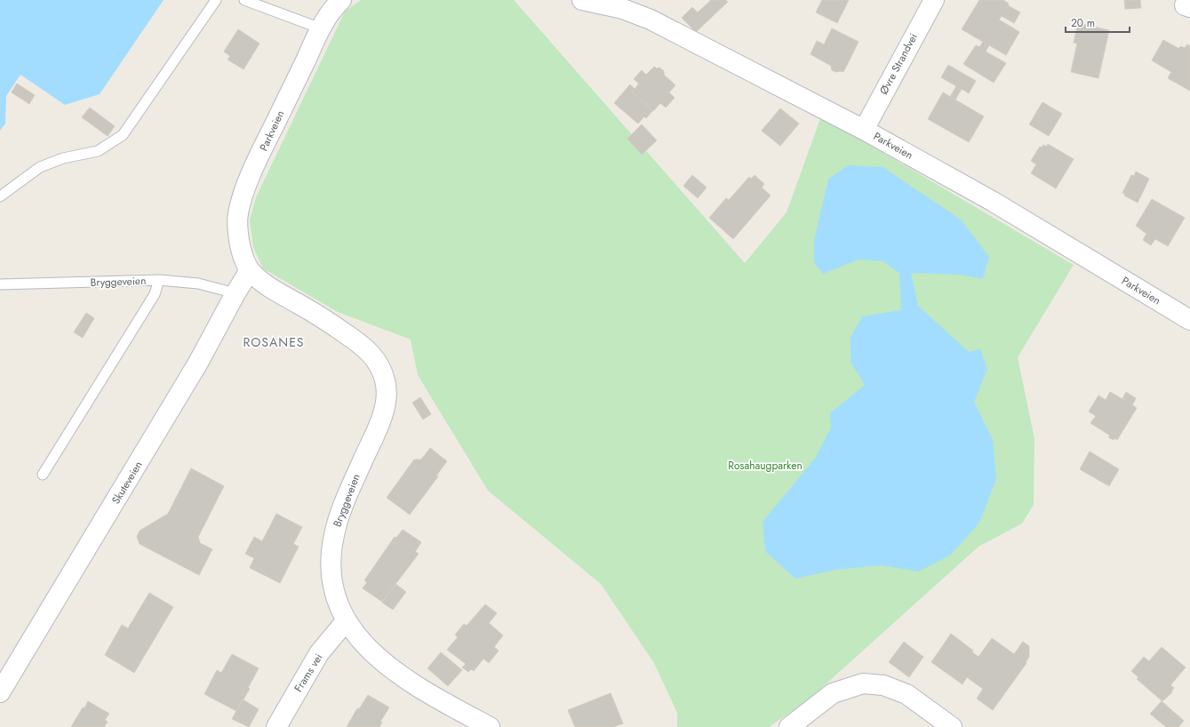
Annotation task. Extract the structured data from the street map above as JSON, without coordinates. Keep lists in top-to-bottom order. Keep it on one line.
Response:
{"streets":{"street":["Øvre Strandvei","Parkveien","Bryggeveien","Skuteveien","Frams vei"]},"crossings":[["Øvre Strandvei","Parkveien"],["Parkveien","Bryggeveien"],["Parkveien","Skuteveien"],["Bryggeveien","Skuteveien"],["Bryggeveien","Frams vei"]],"districts":["ROSANES"],"parks":["Rosahaugparken"],"scale_bar":"20 m"}
